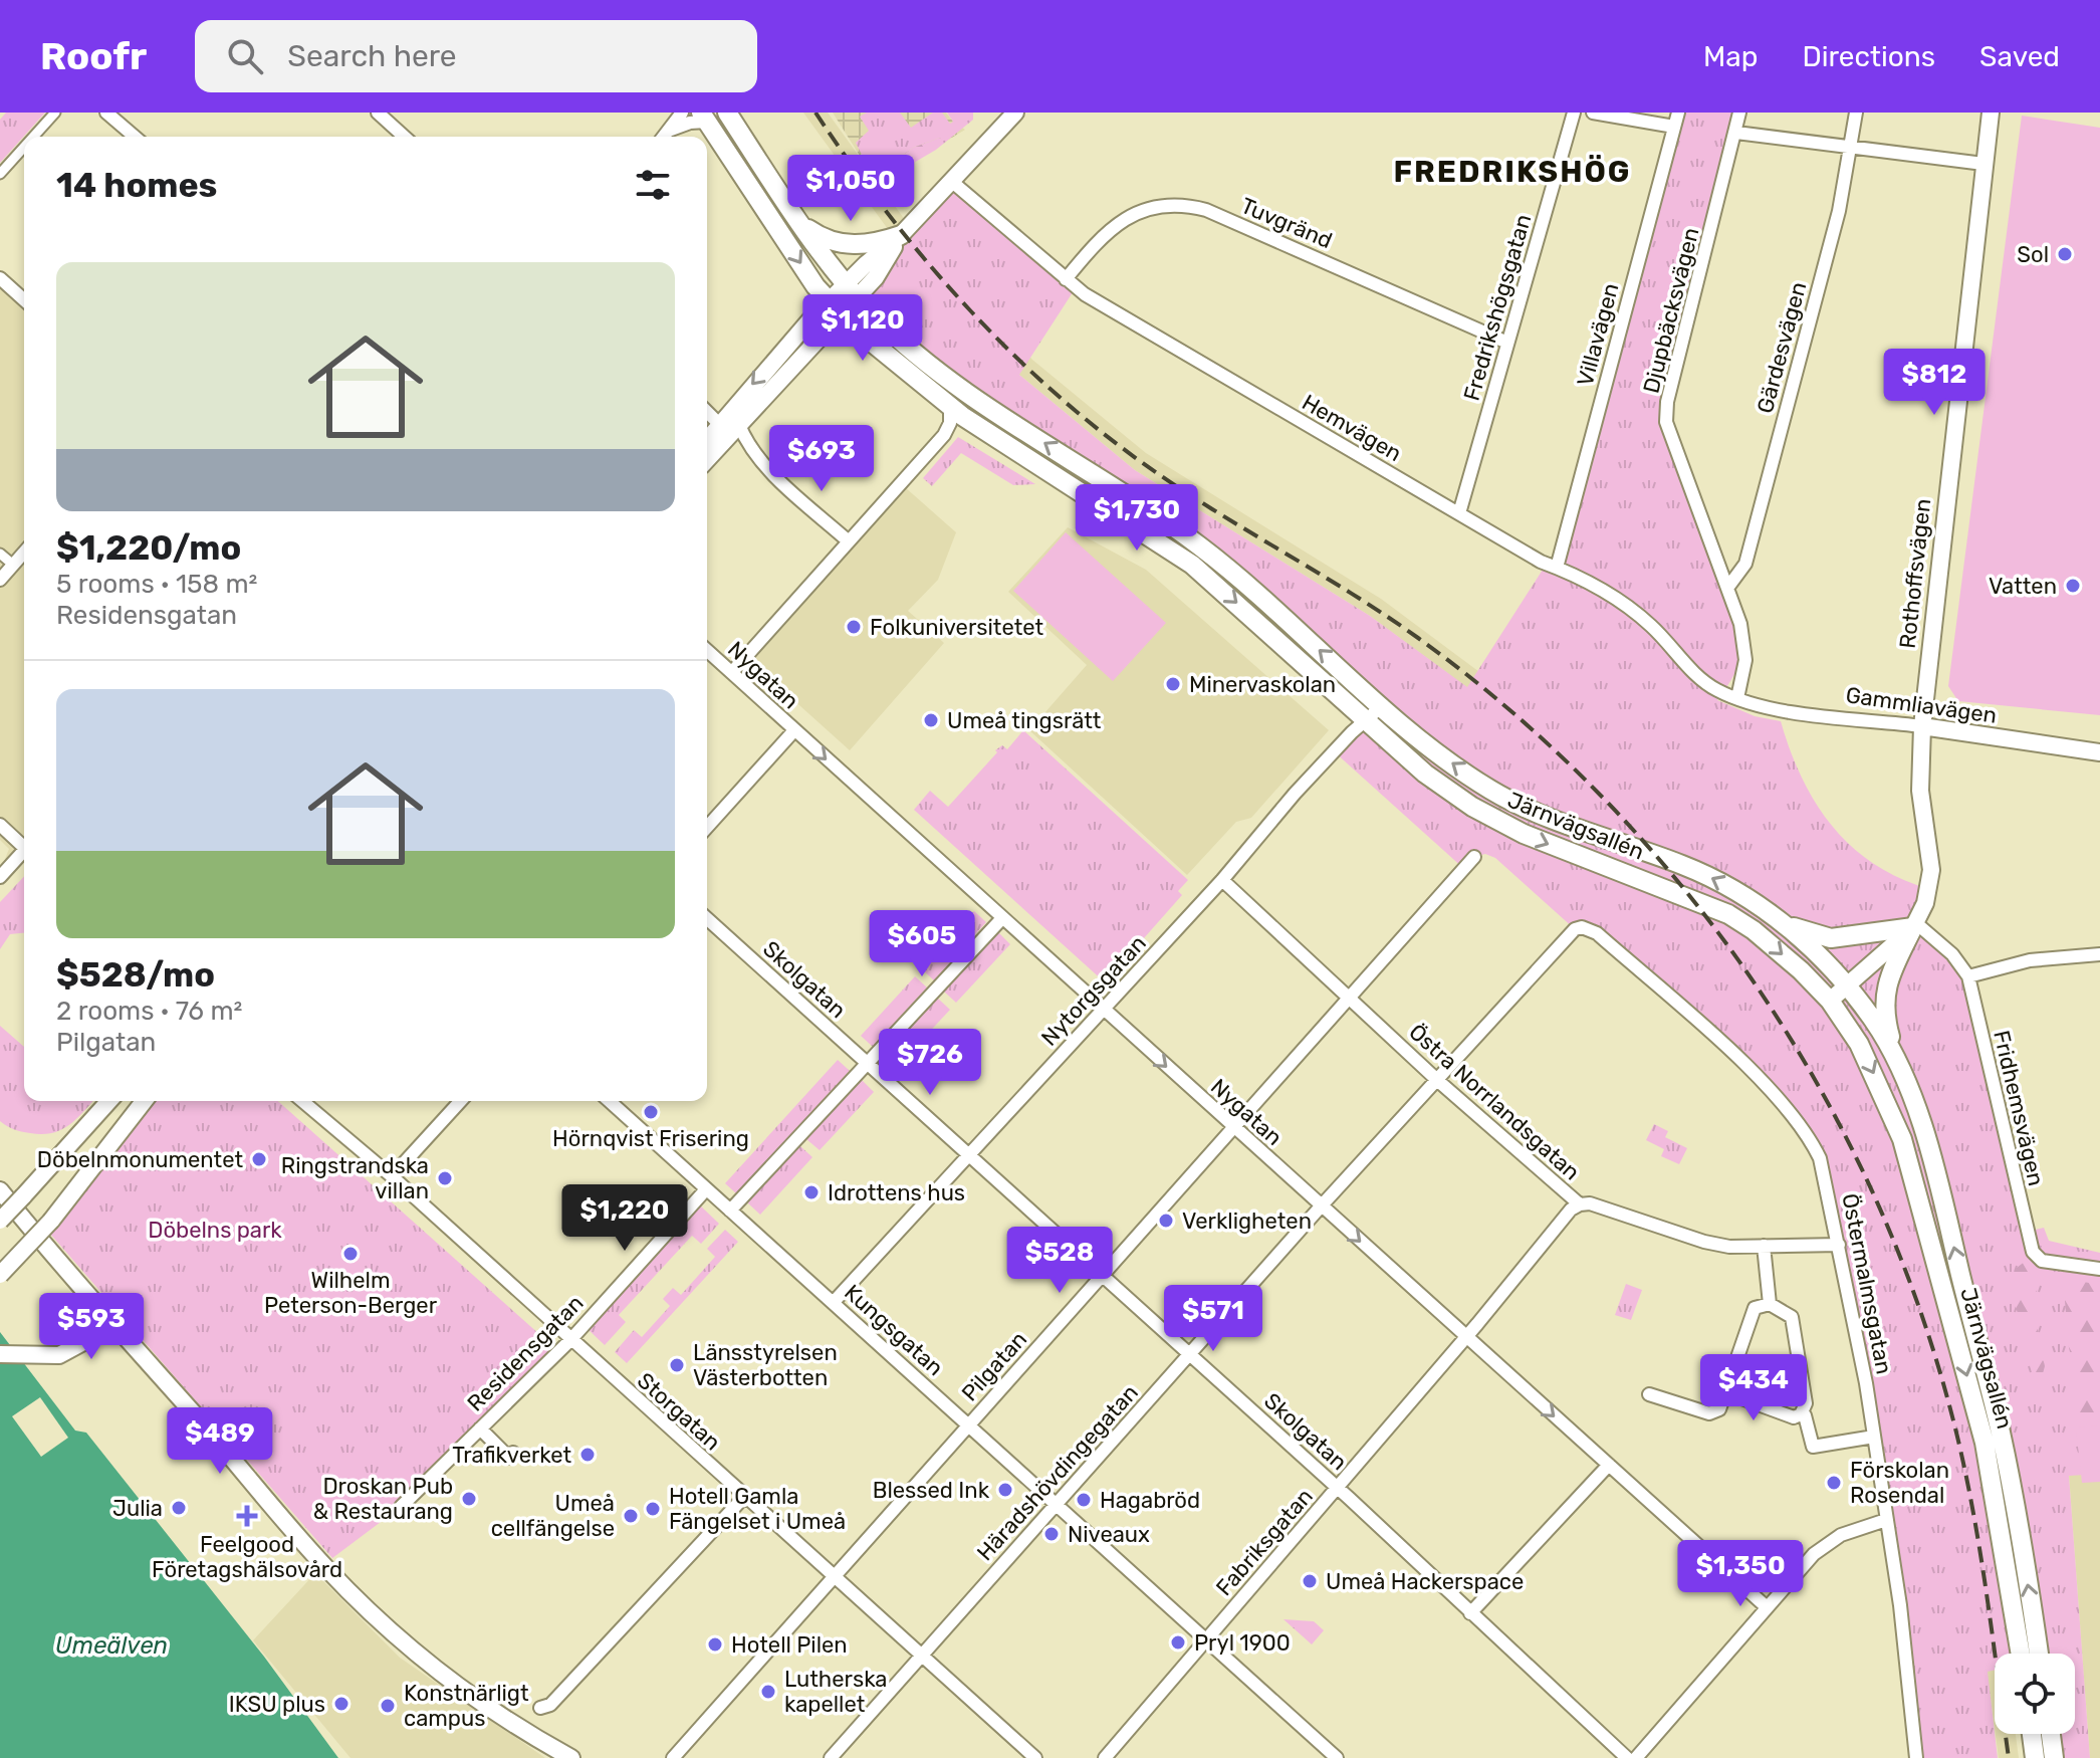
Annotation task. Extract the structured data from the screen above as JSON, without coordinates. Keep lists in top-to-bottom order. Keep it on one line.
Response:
{"streets":{"main road":["Järnvägsallén"],"street":["Tuvgränd","Fredrikshögsgatan","Djupbäcksvägen","Villavägen","Gärdesvägen","Hemvägen","Rothoffsvägen","Nygatan","Gammliavägen","Skolgatan","Nytorgsgatan","Östra Norrlandsgatan","Fridhemsvägen","Östermalmsgatan","Kungsgatan","Residensgatan","Pilgatan","Storgatan","Häradshövdingegatan","Fabriksgatan"]},"crossings":[["Tuvgränd","Fredrikshögsgatan"],["Tuvgränd","Hemvägen"],["Fredrikshögsgatan","Hemvägen"],["Djupbäcksvägen","Gärdesvägen"],["Djupbäcksvägen","Hemvägen"],["Djupbäcksvägen","Gammliavägen"],["Villavägen","Hemvägen"],["Hemvägen","Gammliavägen"],["Rothoffsvägen","Gammliavägen"],["Rothoffsvägen","Järnvägsallén"],["Rothoffsvägen","Fridhemsvägen"],["Nygatan","Nytorgsgatan"],["Nygatan","Pilgatan"],["Nygatan","Häradshövdingegatan"],["Nygatan","Fabriksgatan"],["Järnvägsallén","Nytorgsgatan"],["Skolgatan","Nytorgsgatan"],["Skolgatan","Pilgatan"],["Skolgatan","Häradshövdingegatan"],["Skolgatan","Fabriksgatan"],["Nytorgsgatan","Östra Norrlandsgatan"],["Nytorgsgatan","Kungsgatan"],["Östra Norrlandsgatan","Östermalmsgatan"],["Östra Norrlandsgatan","Pilgatan"],["Östra Norrlandsgatan","Häradshövdingegatan"],["Östra Norrlandsgatan","Fabriksgatan"],["Östermalmsgatan","Häradshövdingegatan"],["Kungsgatan","Residensgatan"],["Kungsgatan","Pilgatan"],["Kungsgatan","Häradshövdingegatan"],["Kungsgatan","Fabriksgatan"],["Residensgatan","Storgatan"],["Pilgatan","Storgatan"],["Storgatan","Häradshövdingegatan"]],"one_way":["Nygatan"],"districts":["FREDRIKSHÖG"],"water":["Umeälven"],"parks":["Döbelns park"],"places":{"other":["Sol","Vatten","Folkuniversitetet","Minervaskolan","Umeå tingsrätt","Hörnqvist Frisering","Döbelnmonumentet","Ringstrandska villan","Idrottens hus","Verkligheten","Wilhelm Peterson-Berger","Länsstyrelsen Västerbotten","Trafikverket","Förskolan Rosendal","Blessed Ink","Droskan Pub & Restaurang","Hagabröd","Julia","Hotell Gamla Fängelset i Umeå","Umeå cellfängelse","Niveaux","Umeå Hackerspace","Pryl 1900","Hotell Pilen","Lutherska kapellet","IKSU plus","Konstnärligt campus"],"health":["Feelgood Företagshälsovård"]},"page":{"header":"Roofr","search":"Search here","nav":["Map","Directions","Saved"],"heading":"14 homes","price":["$1,050","$1,120","$812","$693","$1,730","$605","$726","$1,220","$528","$571","$593","$434","$489","$1,350"],"list":[{"name":"$1,220/mo","note":"5 rooms · 158 m² · Residensgatan"},{"name":"$528/mo","note":"2 rooms · 76 m² · Pilgatan"}]}}
